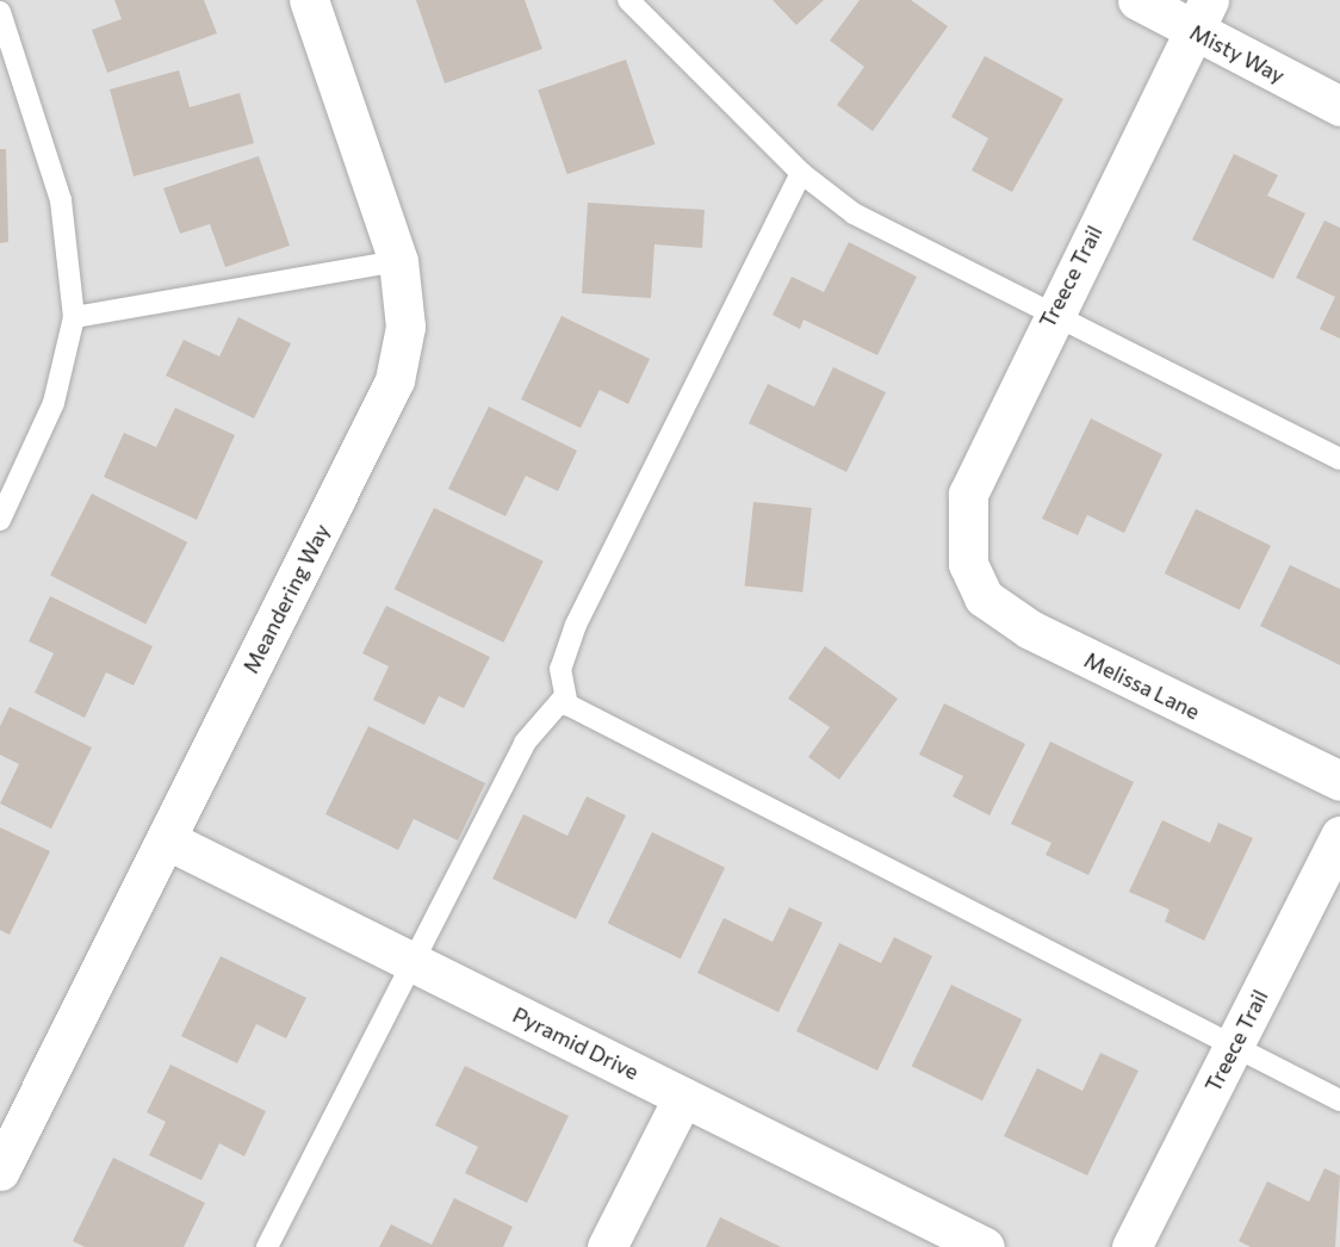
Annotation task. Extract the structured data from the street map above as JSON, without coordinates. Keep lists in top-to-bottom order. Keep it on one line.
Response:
{"streets":{"street":["Misty Way","Treece Trail","Meandering Way","Melissa Lane","Pyramid Drive"]},"crossings":[["Misty Way","Treece Trail"],["Treece Trail","Melissa Lane"],["Meandering Way","Pyramid Drive"]]}
